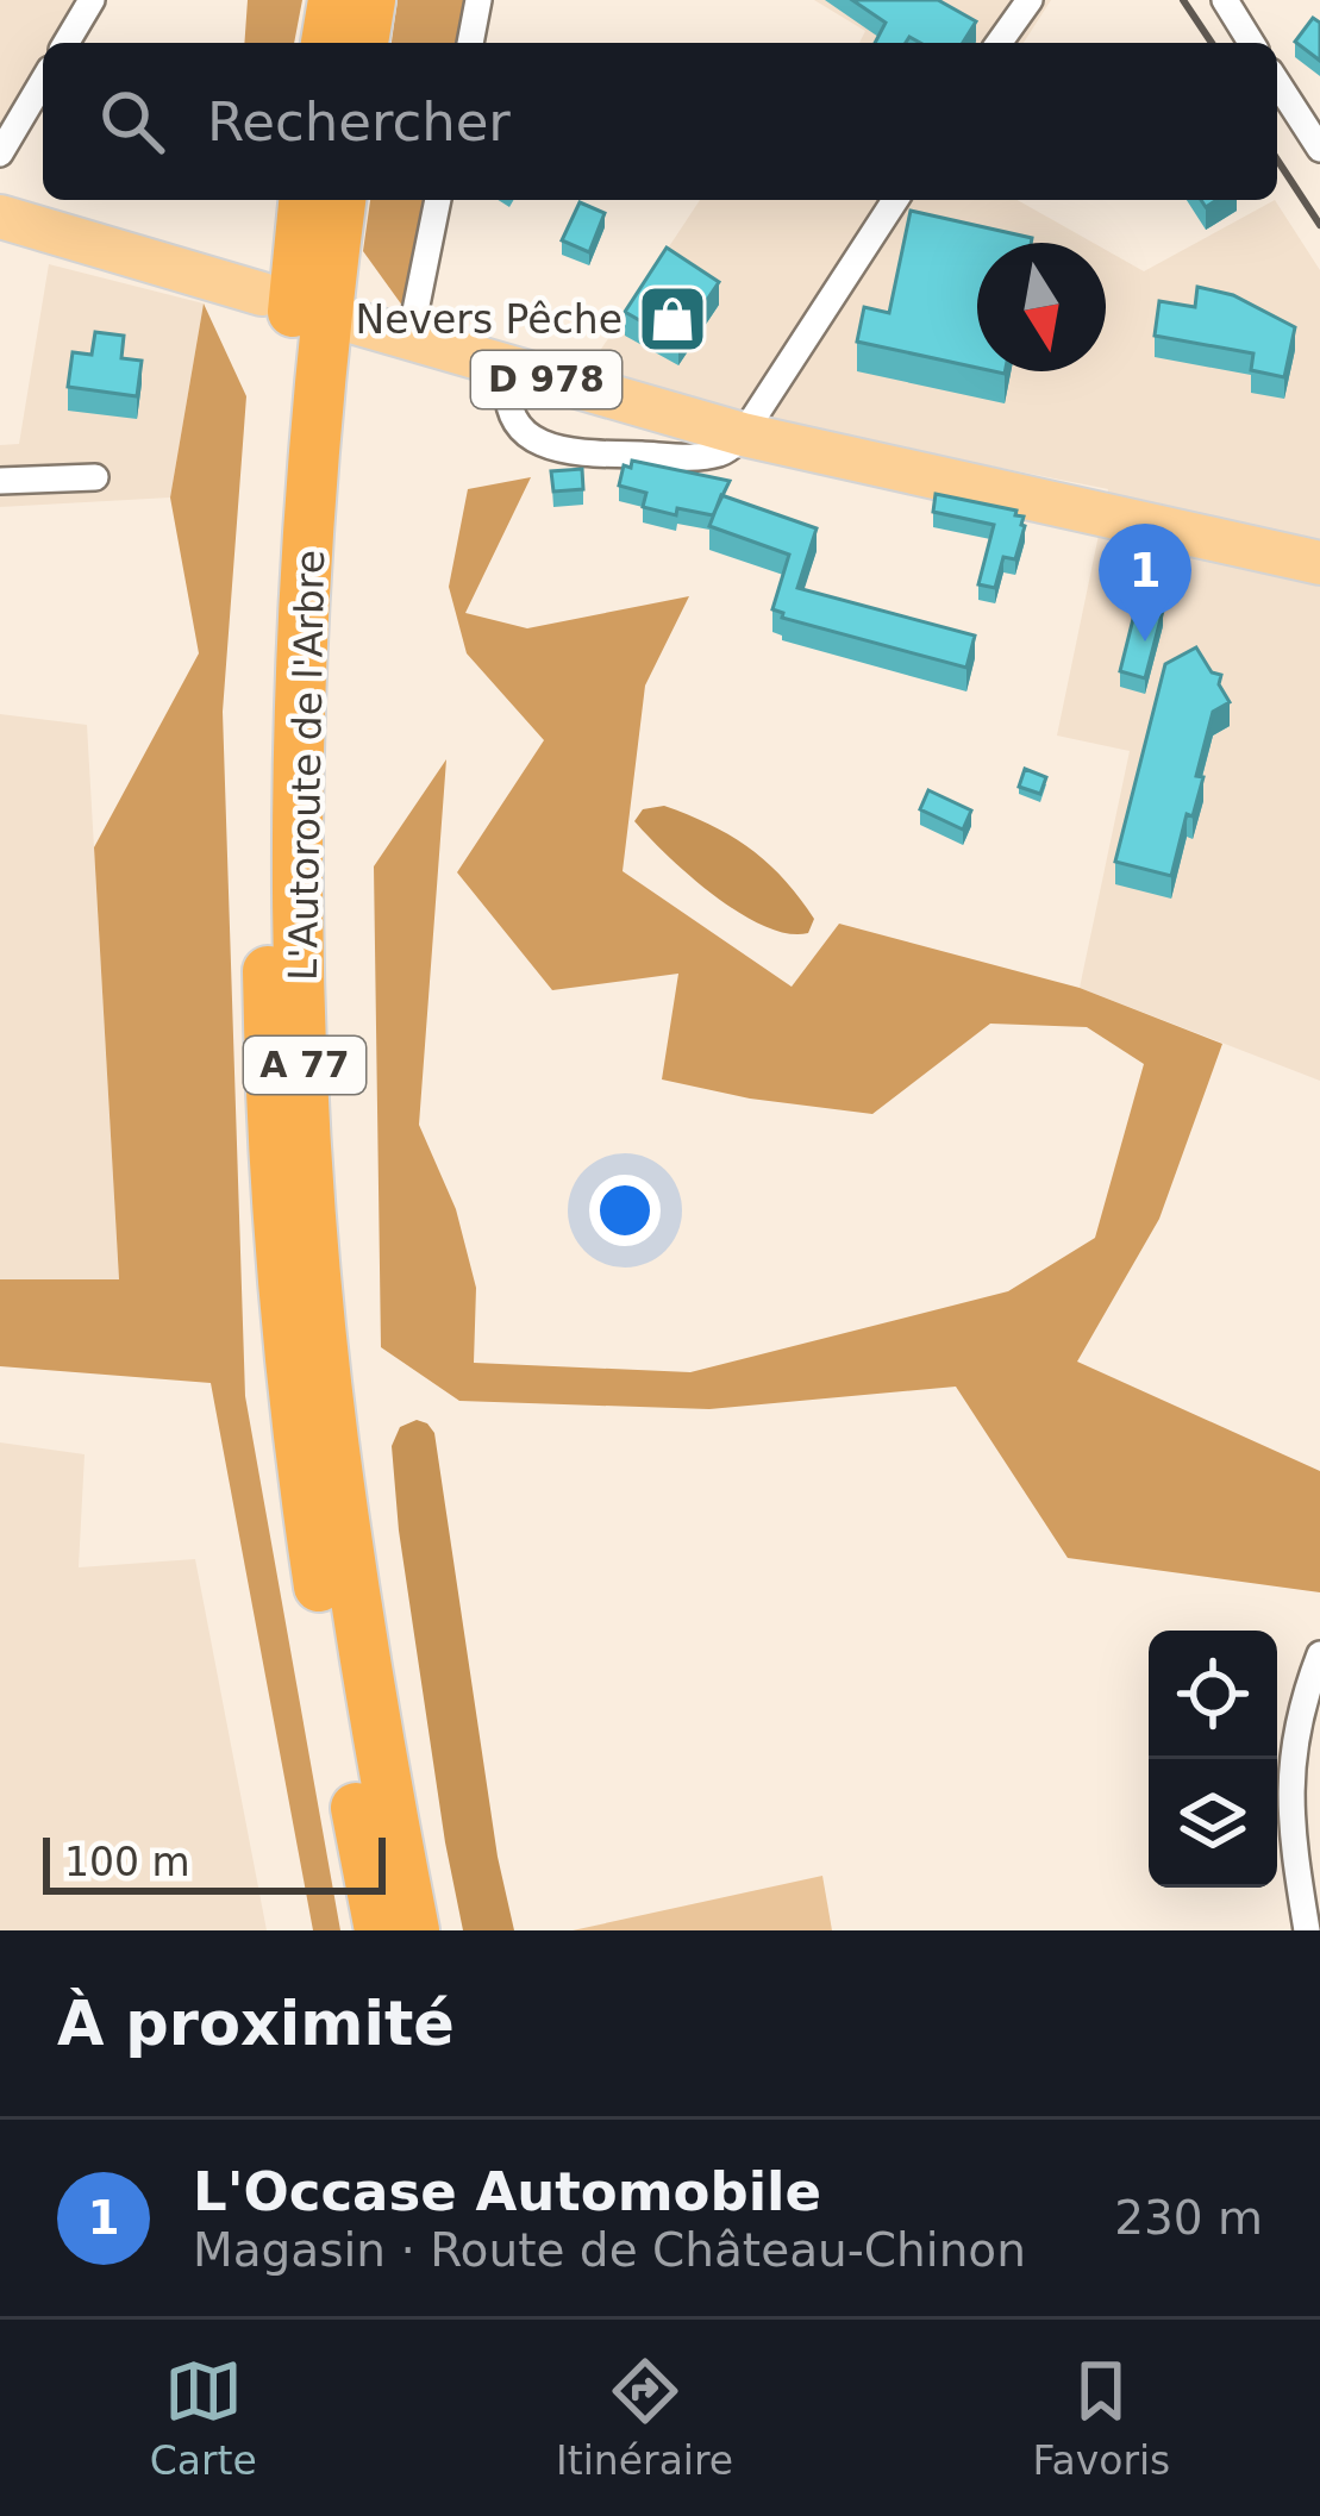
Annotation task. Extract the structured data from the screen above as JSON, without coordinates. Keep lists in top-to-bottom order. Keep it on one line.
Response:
{"streets":{"highway":["L'Autoroute de l'Arbre","A 77"],"main road":["D 978"]},"places":{"shop":["Nevers Pêche"]},"scale_bar":"100 m","north":"bottom","page":{"search":"Rechercher","pins":"1","scale":"100 m","heading":"À proximité","list":[{"mark":"1","name":"L'Occase Automobile","note":"Magasin · Route de Château-Chinon","value":"230 m"}],"nav":["Carte","Itinéraire","Favoris"]}}
